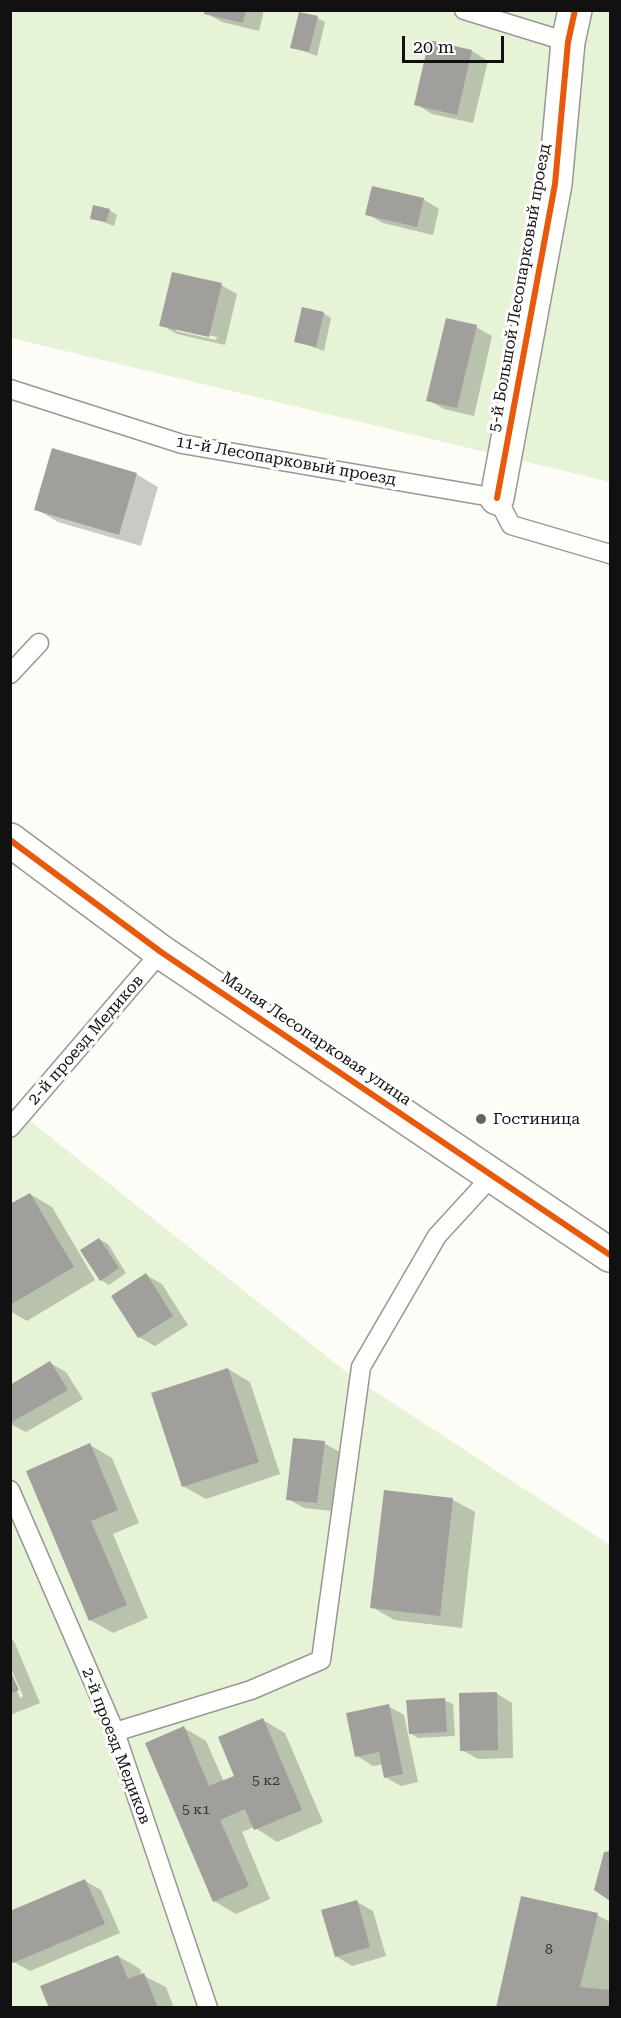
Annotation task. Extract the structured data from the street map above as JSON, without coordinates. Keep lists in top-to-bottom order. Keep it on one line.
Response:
{"streets":{"street":["5-й Большой Лесопарковый проезд","Малая Лесопарковая улица"],"lane":["11-й Лесопарковый проезд","2-й проезд Медиков"]},"crossings":[["5-й Большой Лесопарковый проезд","11-й Лесопарковый проезд"],["Малая Лесопарковая улица","2-й проезд Медиков"]],"places":["Гостиница"],"house_numbers":["5 к2","5 к1","8"],"scale_bar":"20 m"}
